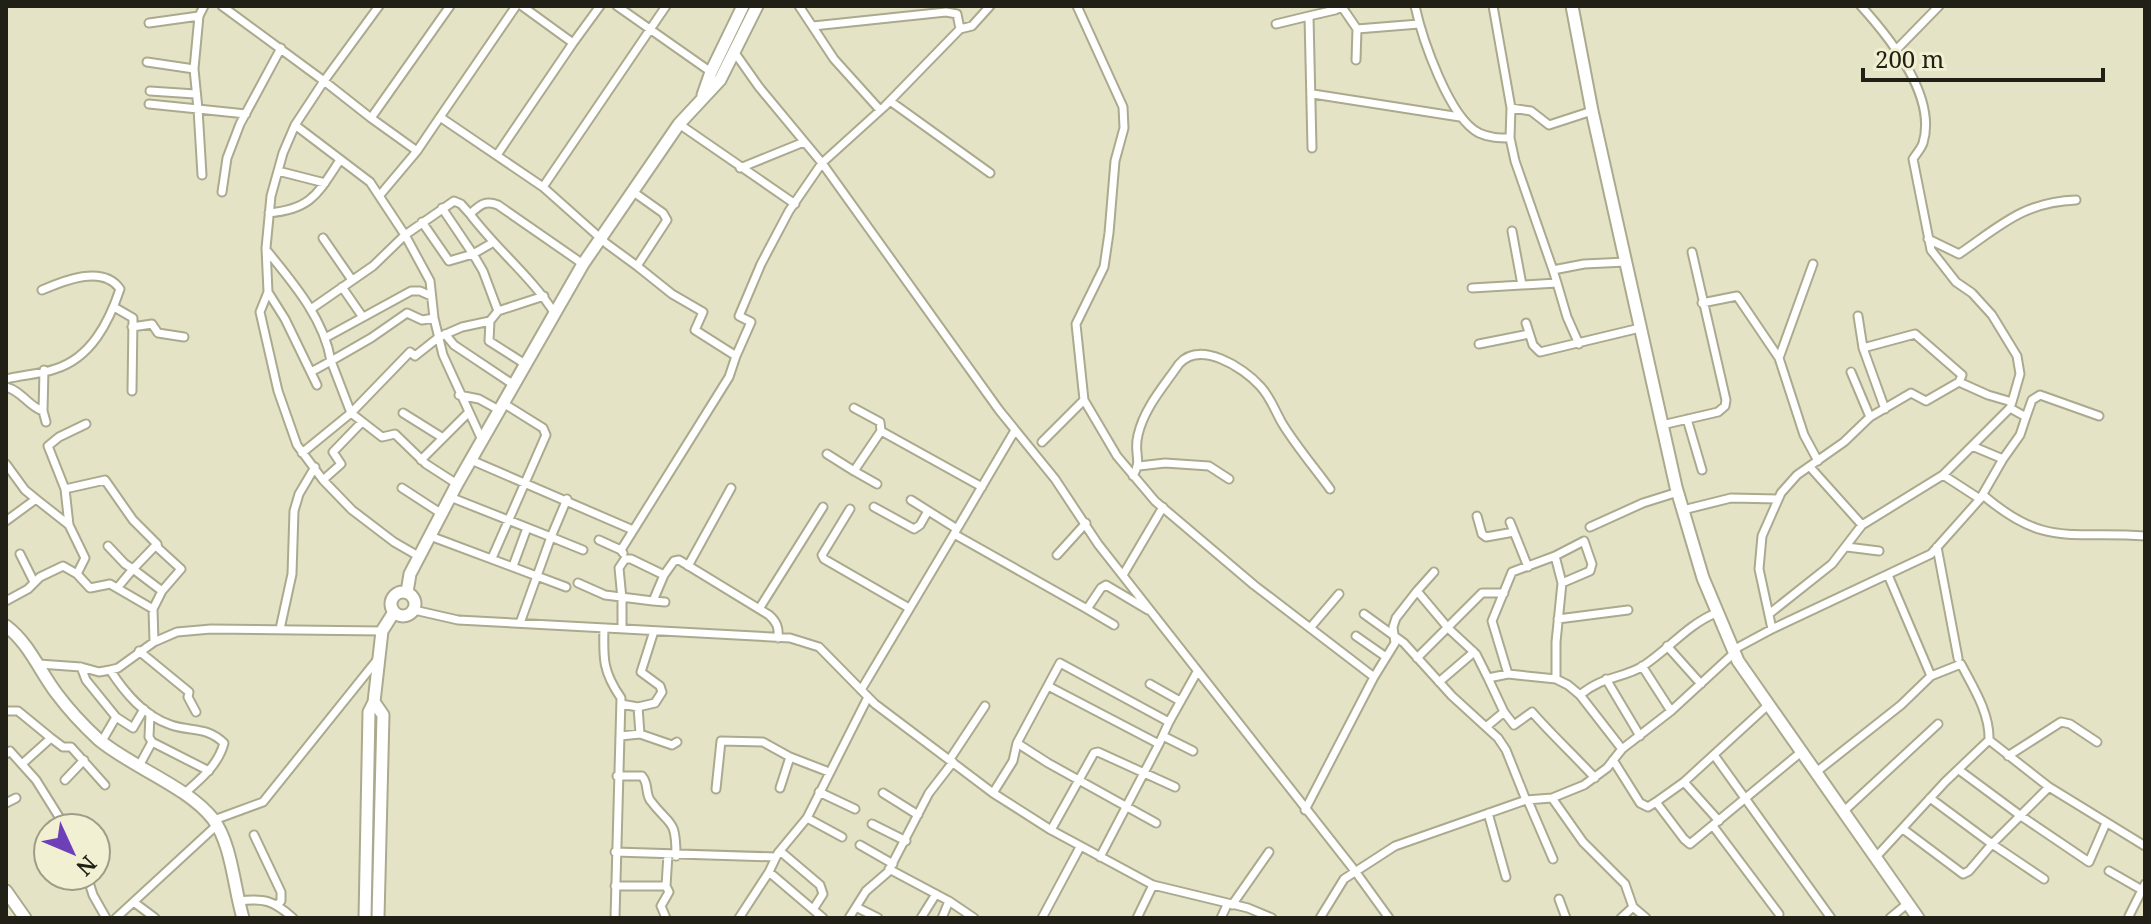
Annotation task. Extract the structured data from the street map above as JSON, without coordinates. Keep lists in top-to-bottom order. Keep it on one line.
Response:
{"scale_bar":"200 m","north":"bottom right"}
